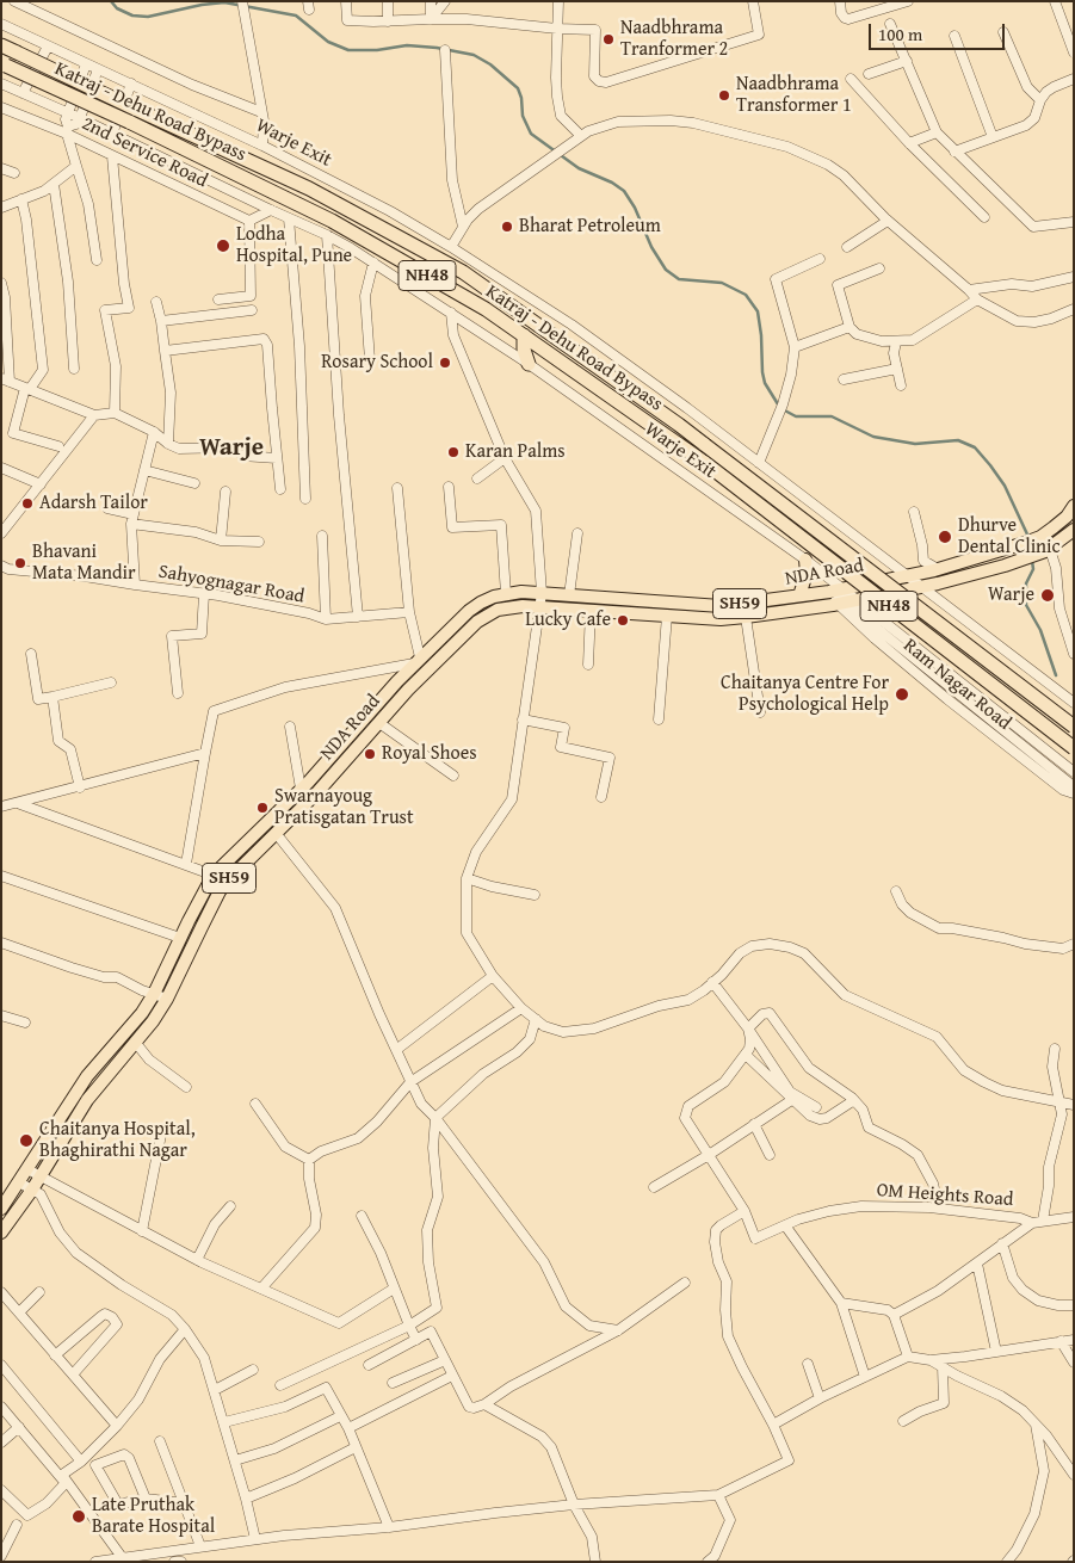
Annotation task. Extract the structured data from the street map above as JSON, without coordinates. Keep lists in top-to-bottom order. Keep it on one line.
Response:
{"streets":{"highway":["Katraj - Dehu Road Bypass","NH48"],"main road":["NDA Road","SH59"],"street":["Warje Exit","2nd Service Road","Sahyognagar Road","Ram Nagar Road","OM Heights Road"]},"crossings":[["Warje Exit","NDA Road"],["Warje Exit","SH59"],["Warje Exit","Ram Nagar Road"],["NDA Road","SH59"],["NDA Road","Ram Nagar Road"]],"districts":["Warje"],"places":["Naadbhrama Tranformer 2","Naadbhrama Transformer 1","Bharat Petroleum","Lodha Hospital, Pune","Rosary School","Karan Palms","Adarsh Tailor","Dhurve Dental Clinic","Bhavani Mata Mandir","Warje","Lucky Cafe","Chaitanya Centre For Psychological Help","Royal Shoes","Swarnayoug Pratisgatan Trust","Chaitanya Hospital, Bhaghirathi Nagar","Late Pruthak Barate Hospital"],"scale_bar":"100 m"}
